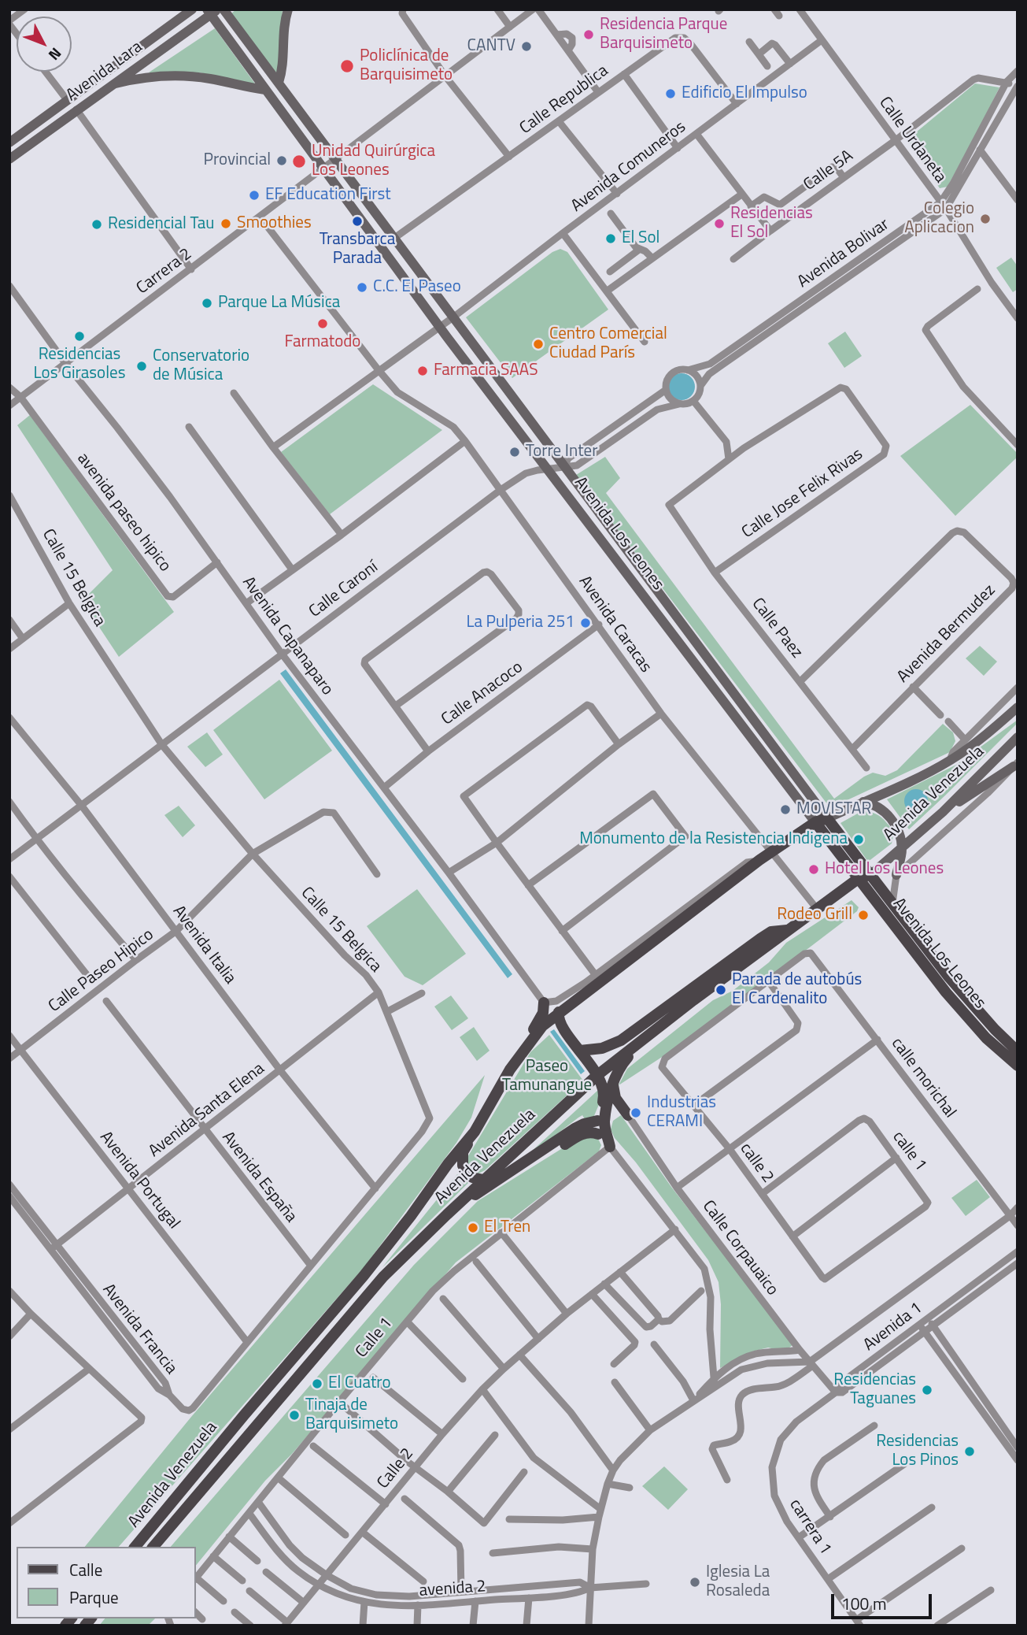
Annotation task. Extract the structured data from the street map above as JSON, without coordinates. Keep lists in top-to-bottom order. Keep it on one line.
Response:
{"streets":{"main road":["Avenida Los Leones","Avenida Venezuela"],"street":["Avenida Lara","Calle Republica","Calle Urdaneta","Avenida Comuneros","Calle 5A","Avenida Bolivar","Carrera 2","Calle Jose Felix Rivas","avenida paseo hipico","Calle 15 Belgica","Calle Caroní","Avenida Caracas","Calle Paez","Avenida Bermudez","Avenida Capanaparo","Calle Anacoco","Avenida Italia","Calle Paseo Hipico","calle morichal","Avenida Santa Elena","calle 1","calle 2","Avenida España","Avenida Portugal","Calle Corpauaico","Avenida 1","Avenida Francia","Calle 1","Calle 2","carrera 1","avenida 2"]},"crossings":[["Avenida Lara","Avenida Los Leones"],["Calle Republica","Avenida Comuneros"],["Calle Republica","Avenida Los Leones"],["Calle Urdaneta","Avenida Comuneros"],["Calle Urdaneta","Calle 5A"],["Calle Urdaneta","Avenida Bolivar"],["Avenida Comuneros","Avenida Los Leones"],["Avenida Comuneros","Avenida Caracas"],["Calle 5A","Avenida Bolivar"],["Avenida Bolivar","Avenida Los Leones"],["Avenida Bolivar","Calle Caroní"],["Carrera 2","avenida paseo hipico"],["Carrera 2","Avenida Los Leones"],["Carrera 2","Avenida Caracas"],["Carrera 2","Avenida Capanaparo"],["Calle Jose Felix Rivas","Calle Paez"],["avenida paseo hipico","Avenida Capanaparo"],["Avenida Los Leones","Calle Caroní"],["Avenida Los Leones","Avenida Venezuela"],["Calle 15 Belgica","Calle Caroní"],["Calle 15 Belgica","Avenida Italia"],["Calle 15 Belgica","Calle Paseo Hipico"],["Calle 15 Belgica","Avenida Santa Elena"],["Calle 15 Belgica","Avenida España"],["Calle 15 Belgica","Avenida Portugal"],["Calle 15 Belgica","Avenida Francia"],["Calle Caroní","Avenida Caracas"],["Calle Caroní","Avenida Capanaparo"],["Calle Caroní","Avenida Italia"],["Avenida Caracas","Calle Anacoco"],["Avenida Caracas","Avenida Venezuela"],["Calle Paez","Avenida Bermudez"],["Avenida Capanaparo","Calle Anacoco"],["Avenida Italia","Calle Paseo Hipico"],["Avenida Italia","Avenida Santa Elena"],["Calle Paseo Hipico","Avenida Portugal"],["calle morichal","calle 2"],["Avenida Santa Elena","Avenida España"],["Avenida Santa Elena","Avenida Portugal"],["Avenida Santa Elena","Avenida Francia"],["calle 1","calle 2"],["calle 2","Calle 1"],["calle 2","Calle 2"],["Calle Corpauaico","Avenida 1"],["Calle Corpauaico","carrera 1"],["Avenida 1","carrera 1"],["Calle 1","Calle 2"],["Calle 1","avenida 2"],["Calle 2","avenida 2"]],"parks":["Paseo Tamunangue"],"places":["Residencia Parque Barquisimeto","CANTV","Policlínica de Barquisimeto","Edificio El Impulso","Provincial","Unidad Quirúrgica Los Leones","EF Education First","Colegio Aplicacion","Transbarca Parada","Smoothies","Residencias El Sol","Residencial Tau","El Sol","C.C. El Paseo","Parque La Música","Farmatodo","Residencias Los Girasoles","Centro Comercial Ciudad París","Conservatorio de Música","Farmacia SAAS","Torre Inter","La Pulperia 251","MOVISTAR","Monumento de la Resistencia Indigena","Hotel Los Leones","Rodeo Grill","Parada de autobús El Cardenalito","Industrias CERAMI","El Tren","El Cuatro","Residencias Taguanes","Tinaja de Barquisimeto","Residencias Los Pinos","Iglesia La Rosaleda"],"legend":["Calle","Parque"],"scale_bar":"100 m","north":"bottom right"}
